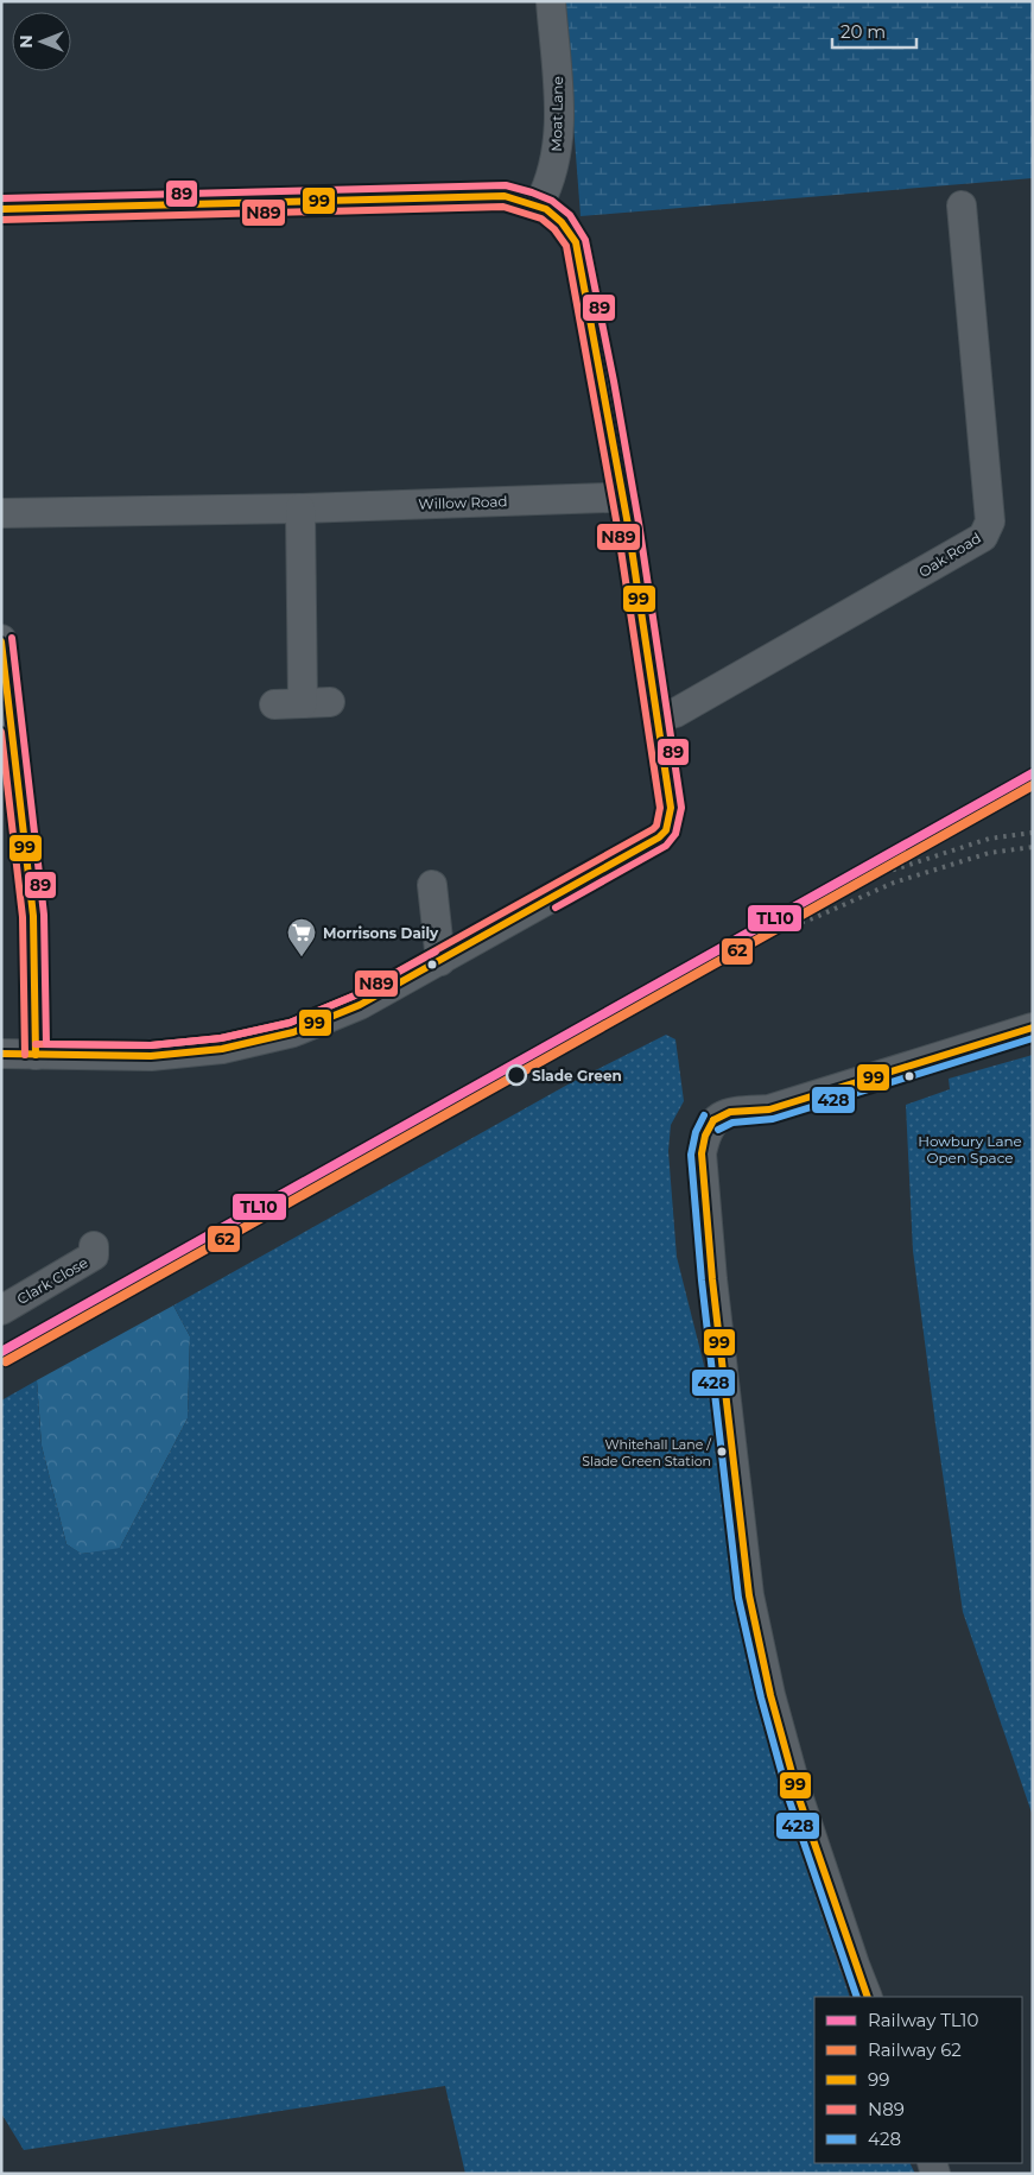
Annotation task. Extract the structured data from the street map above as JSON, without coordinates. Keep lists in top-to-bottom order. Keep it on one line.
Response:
{"streets":{"street":["Moat Lane","Willow Road","Oak Road","Clark Close"]},"parks":["Howbury Lane Open Space"],"places":{"supermarket":["Morrisons Daily"],"other":["Slade Green","Whitehall Lane / Slade Green Station"]},"lines":["transit line 89","transit line 99","transit line N89","rail line TL10","rail line 62","transit line 428"],"legend":["Railway TL10","Railway 62","99","N89","428"],"scale_bar":"20 m","north":"left"}
